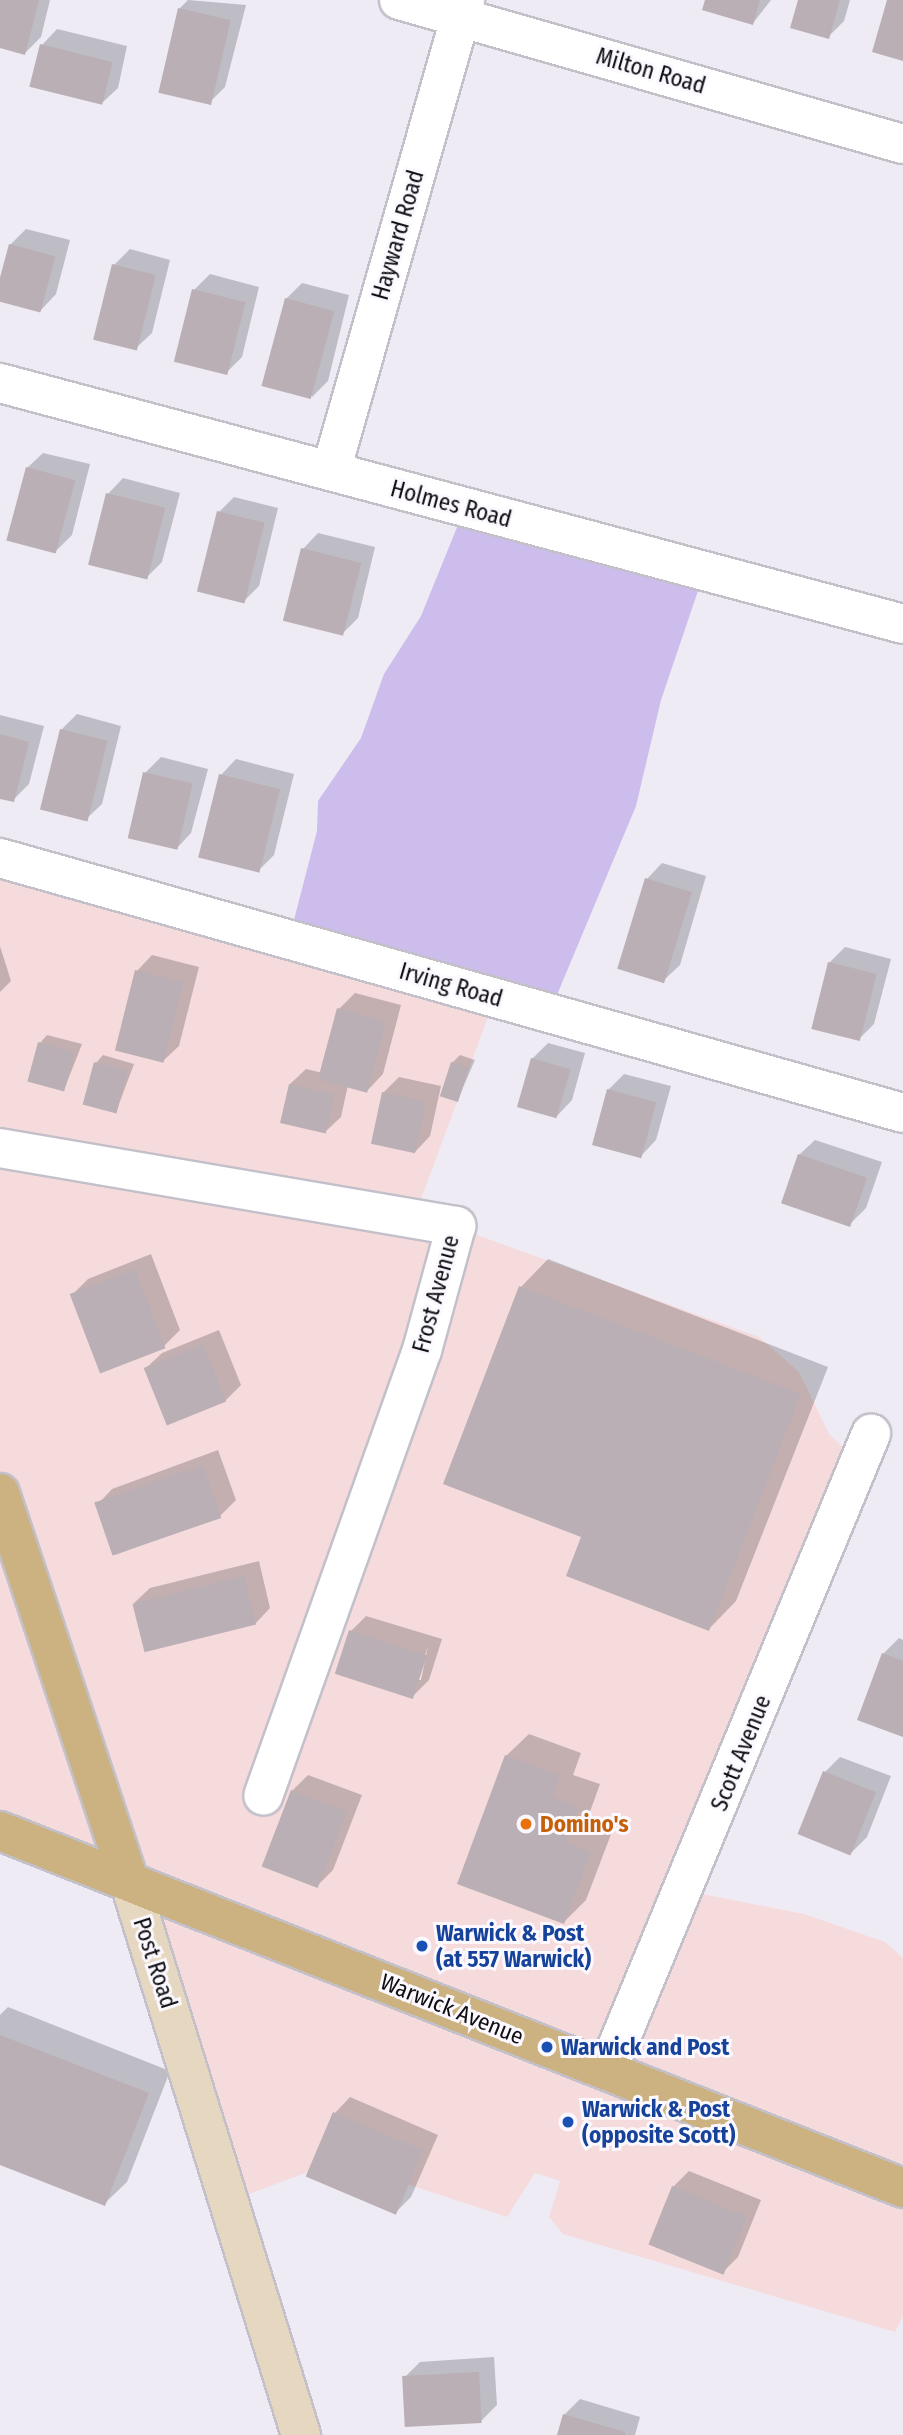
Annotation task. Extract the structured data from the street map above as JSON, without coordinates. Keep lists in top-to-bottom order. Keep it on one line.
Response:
{"streets":{"main road":["Post Road","Warwick Avenue"],"street":["Milton Road","Hayward Road","Holmes Road","Irving Road","Frost Avenue","Scott Avenue"]},"crossings":[["Milton Road","Hayward Road"],["Hayward Road","Holmes Road"],["Scott Avenue","Warwick Avenue"],["Post Road","Warwick Avenue"]],"places":["Domino's","Warwick & Post (at 557 Warwick)","Warwick and Post","Warwick & Post (opposite Scott)"]}
